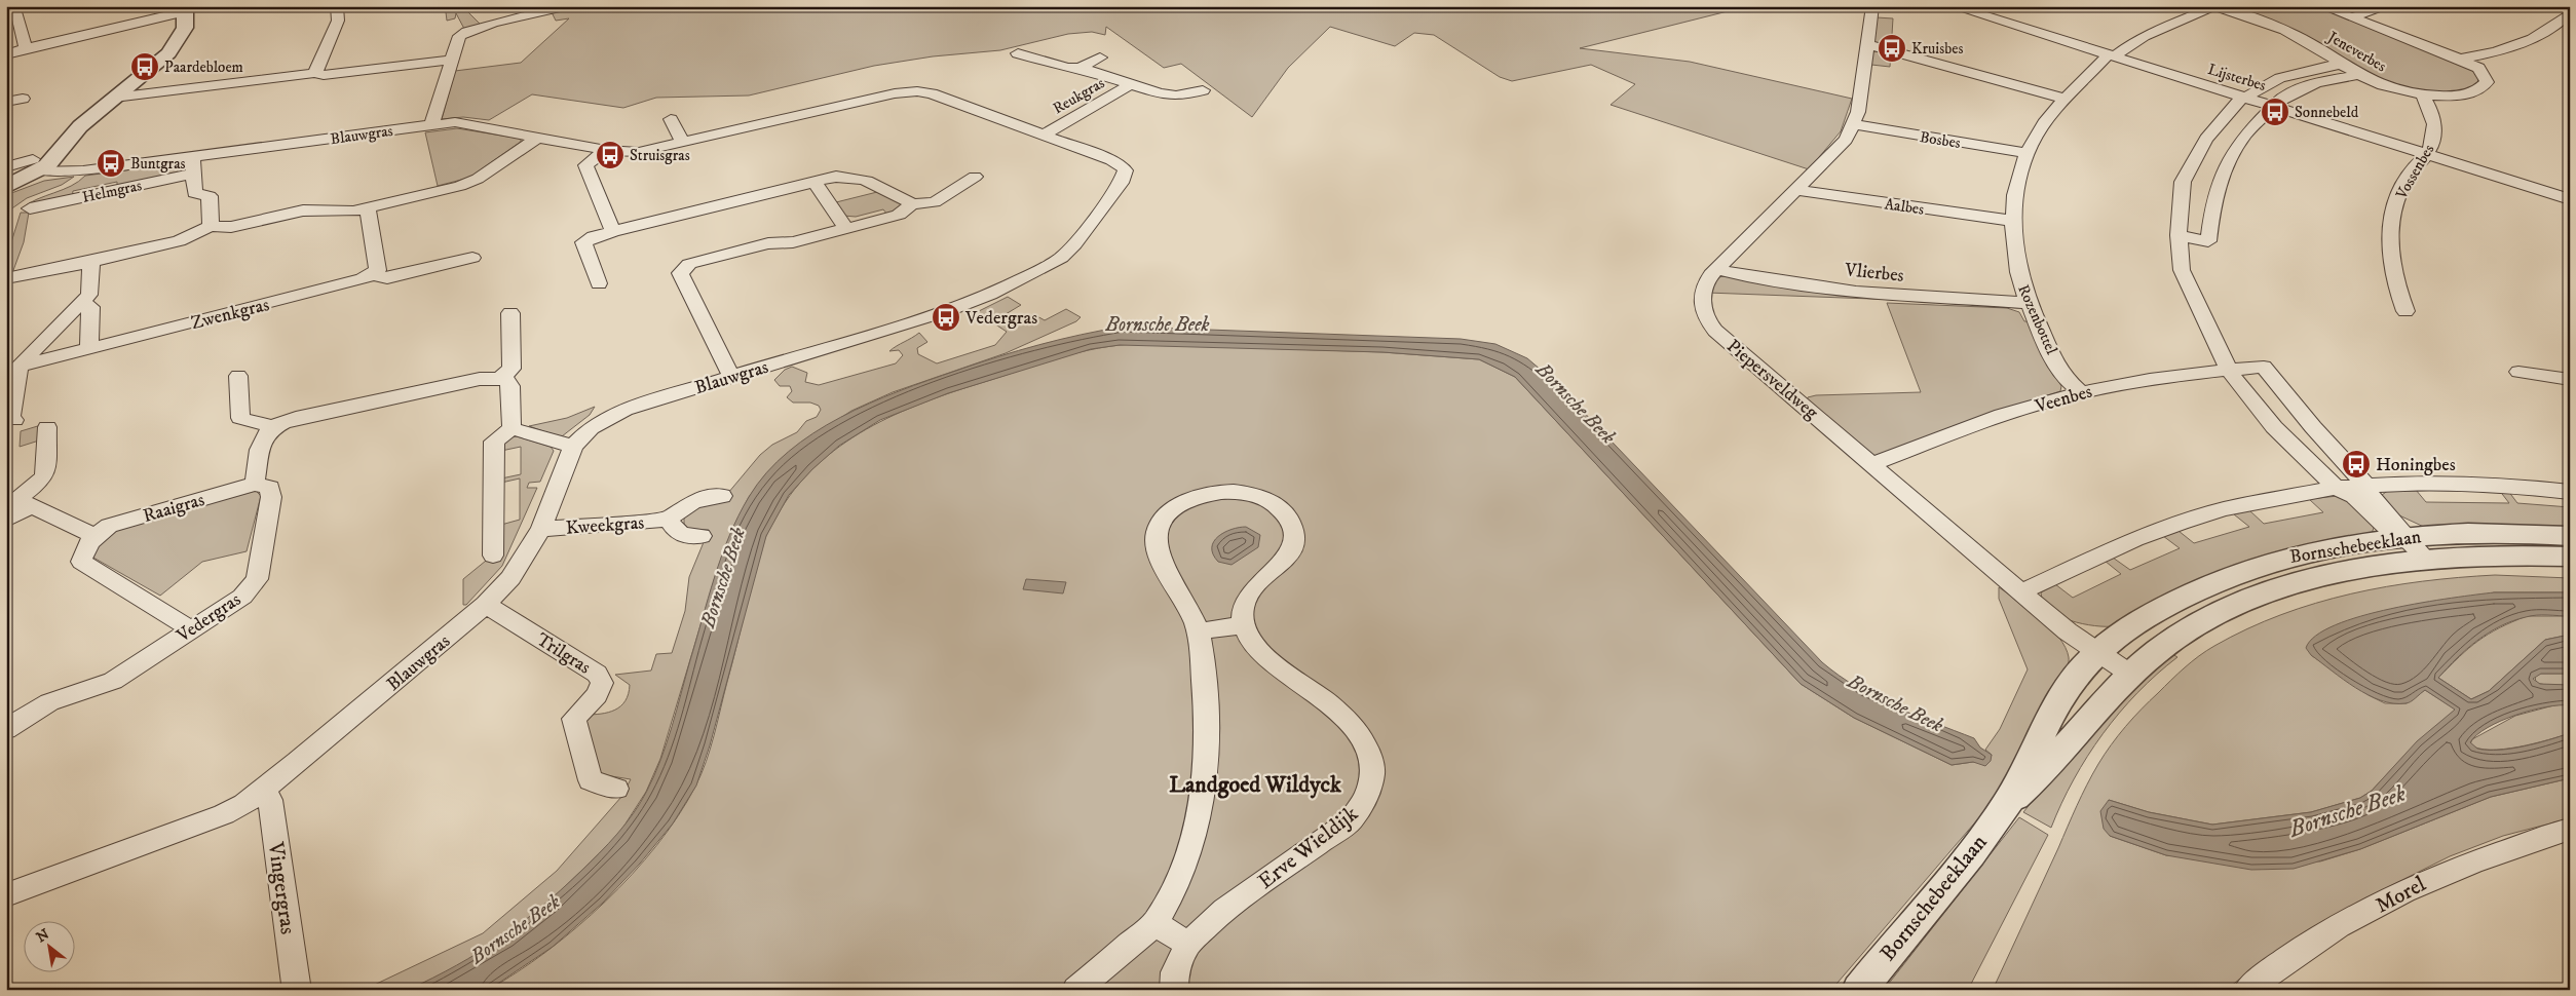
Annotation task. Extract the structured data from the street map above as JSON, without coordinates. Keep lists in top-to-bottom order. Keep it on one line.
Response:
{"streets":{"street":["Jeneverbes","Lijsterbes","Reukgras","Blauwgras","Bosbes","Vossenbes","Helmgras","Aalbes","Vlierbes","Zwenkgras","Rozenbottel","Piepersveldweg","Veenbes","Raaigras","Kweekgras","Bornschebeeklaan","Vedergras","Trilgras","Erve Wieldijk","Vingergras","Morel"]},"crossings":[["Jeneverbes","Vossenbes"],["Jeneverbes","Rozenbottel"],["Lijsterbes","Vossenbes"],["Lijsterbes","Rozenbottel"],["Reukgras","Blauwgras"],["Blauwgras","Kweekgras"],["Blauwgras","Trilgras"],["Blauwgras","Vingergras"],["Bosbes","Rozenbottel"],["Bosbes","Piepersveldweg"],["Aalbes","Rozenbottel"],["Aalbes","Piepersveldweg"],["Vlierbes","Rozenbottel"],["Vlierbes","Piepersveldweg"],["Rozenbottel","Veenbes"],["Piepersveldweg","Veenbes"],["Piepersveldweg","Bornschebeeklaan"],["Raaigras","Vedergras"]],"districts":["Landgoed Wildyck"],"water":["Bornsche Beek"],"places":{"bus stop":["Kruisbes","Paardebloem","Sonnebeld","Struisgras","Buntgras","Vedergras","Honingbes"]},"north":"top left"}
